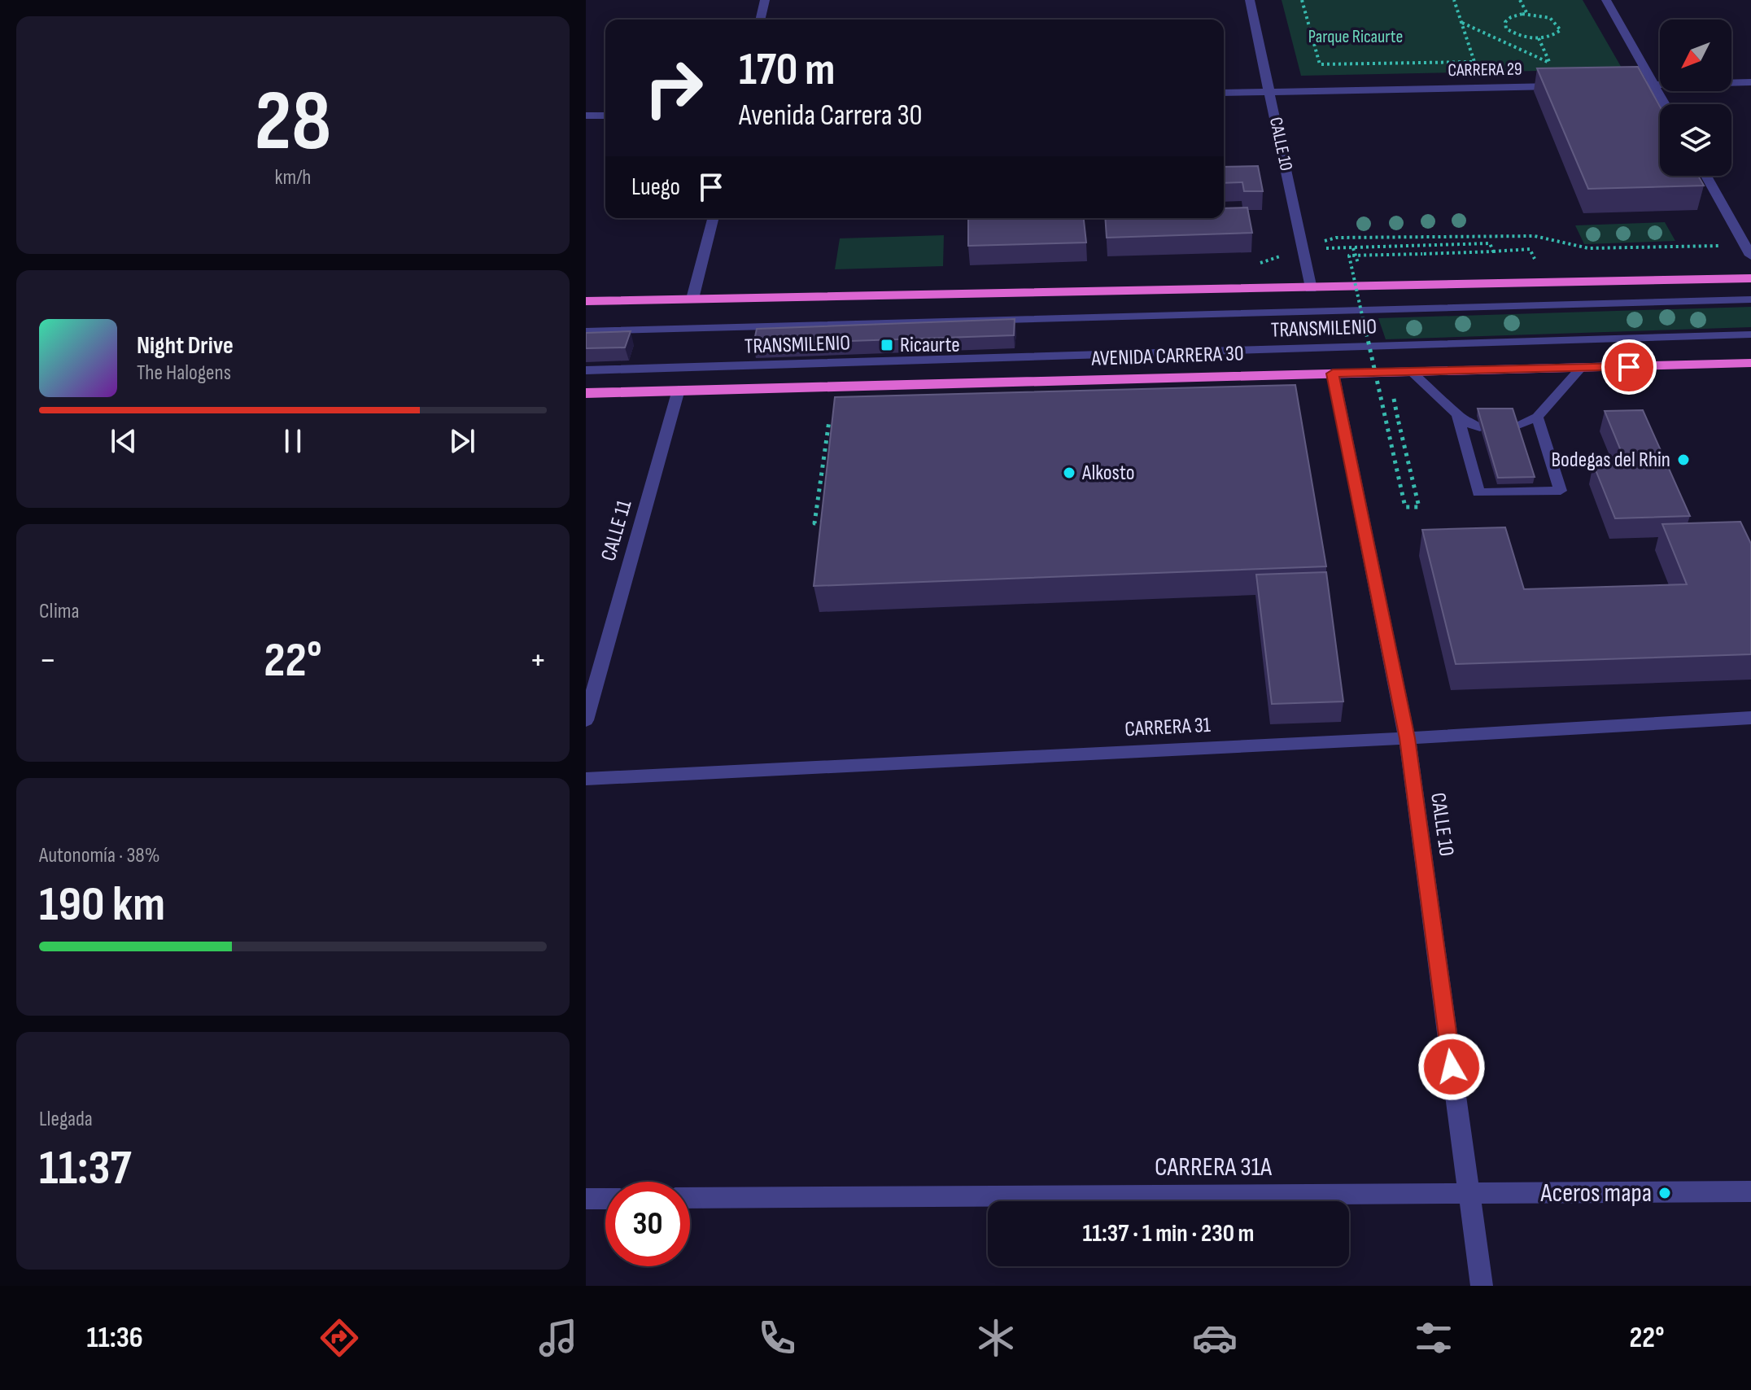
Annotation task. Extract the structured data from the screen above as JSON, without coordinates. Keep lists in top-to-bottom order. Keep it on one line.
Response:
{"streets":{"highway":["AVENIDA CARRERA 30"],"street":["CARRERA 29","CALLE 10","CALLE 11","CARRERA 31","CARRERA 31A"],"lane":["TRANSMILENIO"]},"crossings":[["CARRERA 29","CALLE 10"],["CALLE 10","AVENIDA CARRERA 30"],["CALLE 10","CARRERA 31"],["CALLE 10","CARRERA 31A"],["AVENIDA CARRERA 30","CALLE 11"]],"parks":["Parque Ricaurte"],"places":{"transit":["Ricaurte"],"other":["Bodegas del Rhin","Alkosto","Aceros mapa"]},"north":"bottom left","page":{"tile":[["28","km/h"],"Clima",["Autonomía · 38%","190 km"],["Llegada","11:37"]],"turn":["170 m","Avenida Carrera 30"],"then":"Luego","song":["Night Drive","The Halogens"],"heat":["−","22°","+"],"limit":"30","trip":"11:37 · 1 min · 230 m","tabs":["11:36","22°"]}}
